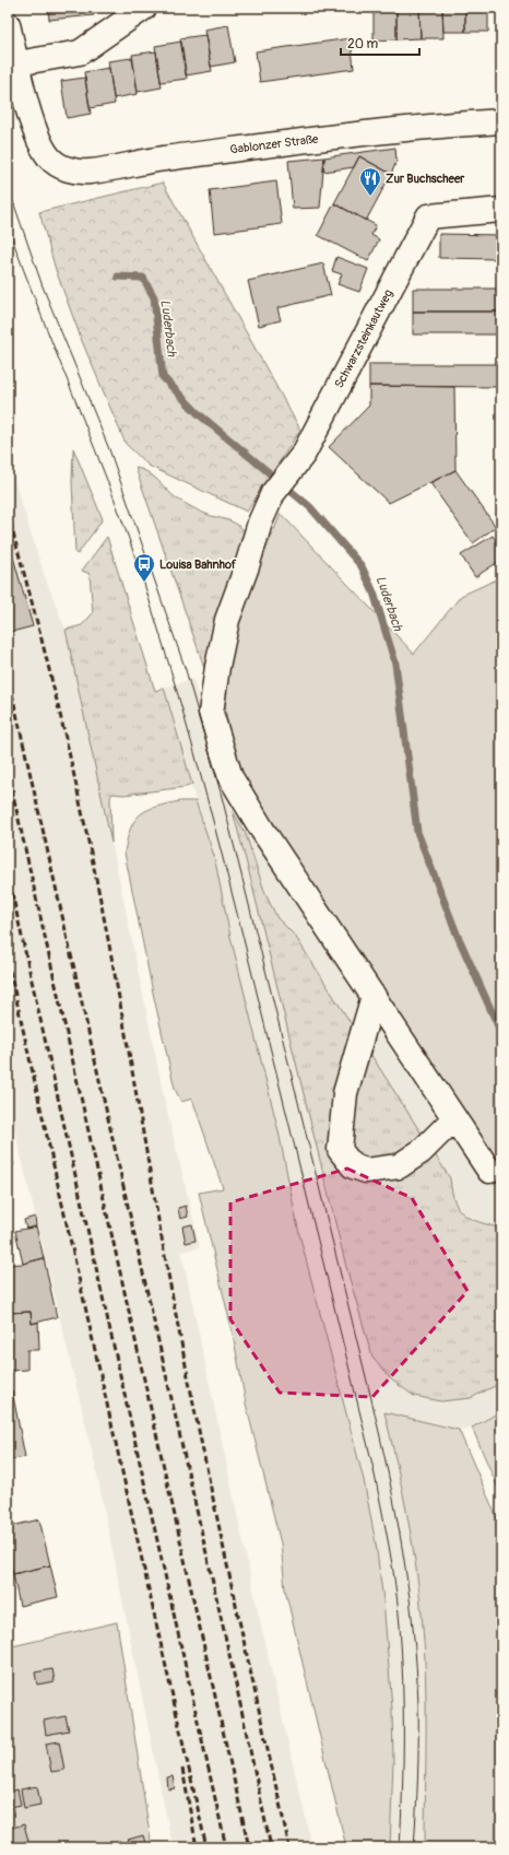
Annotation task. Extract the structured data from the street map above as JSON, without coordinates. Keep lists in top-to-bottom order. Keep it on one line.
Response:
{"streets":{"street":["Gablonzer Straße","Schwarzsteinkautweg"]},"water":["Luderbach"],"places":{"restaurant":["Zur Buchscheer"],"bus stop":["Louisa Bahnhof"]},"scale_bar":"20 m"}
